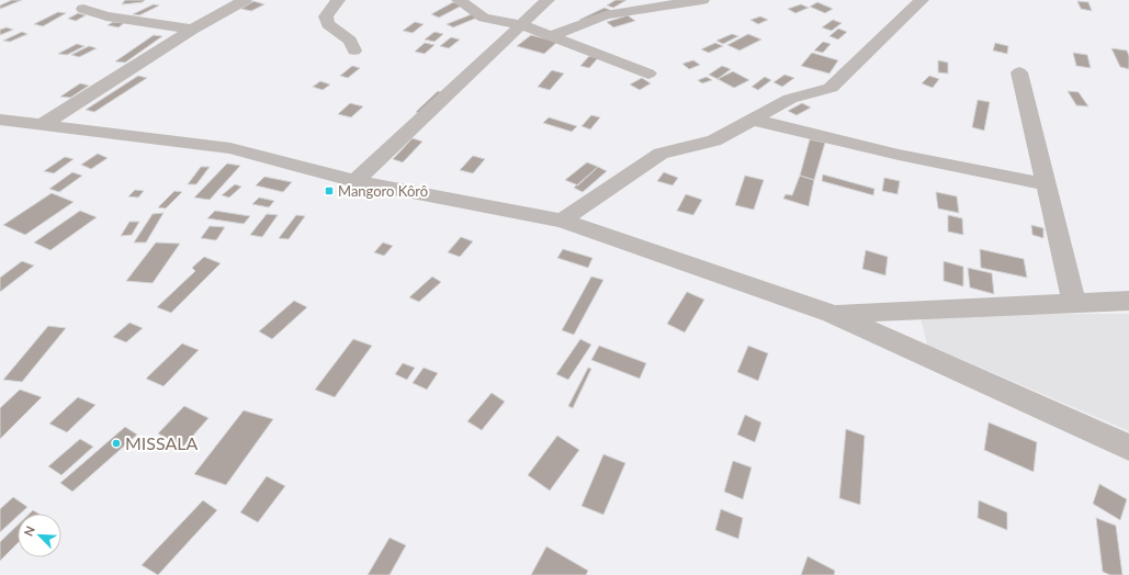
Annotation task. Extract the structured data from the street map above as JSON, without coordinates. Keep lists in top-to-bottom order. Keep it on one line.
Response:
{"places":{"transit":["Mangoro Kôrô"],"other":["MISSALA"]},"north":"top left"}
